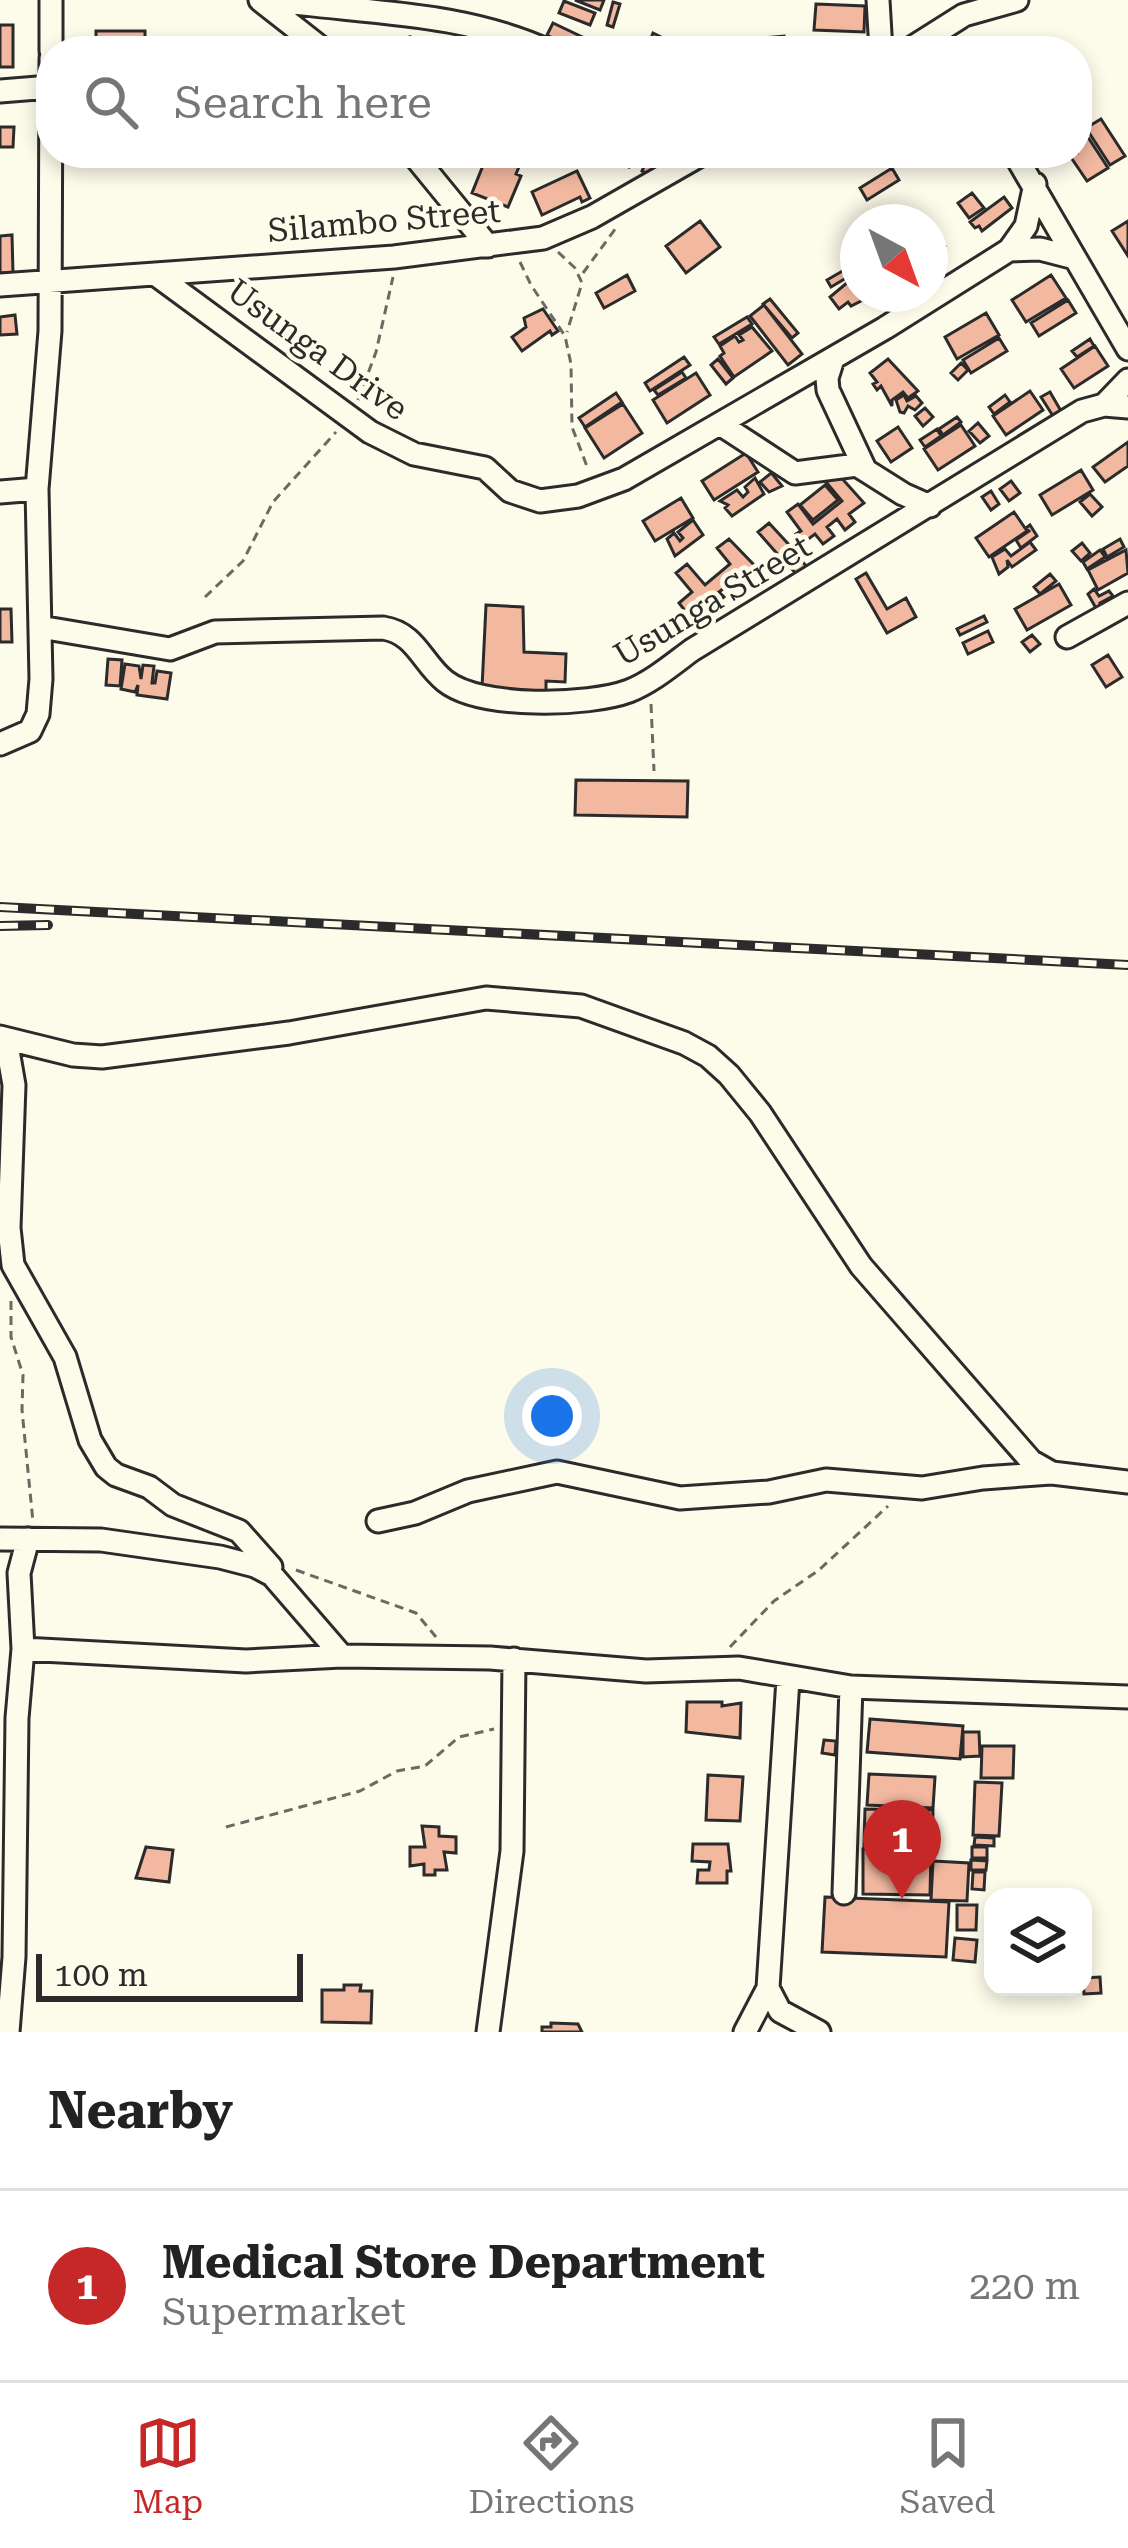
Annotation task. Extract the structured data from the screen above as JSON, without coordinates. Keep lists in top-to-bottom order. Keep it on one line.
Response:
{"streets":{"street":["Silambo Street","Usunga Drive","Usunga Street"]},"crossings":[["Silambo Street","Usunga Drive"]],"scale_bar":"100 m","north":"bottom right","page":{"search":"Search here","pins":"1","scale":"100 m","heading":"Nearby","list":[{"mark":"1","name":"Medical Store Department","note":"Supermarket","value":"220 m"}],"nav":["Map","Directions","Saved"]}}
